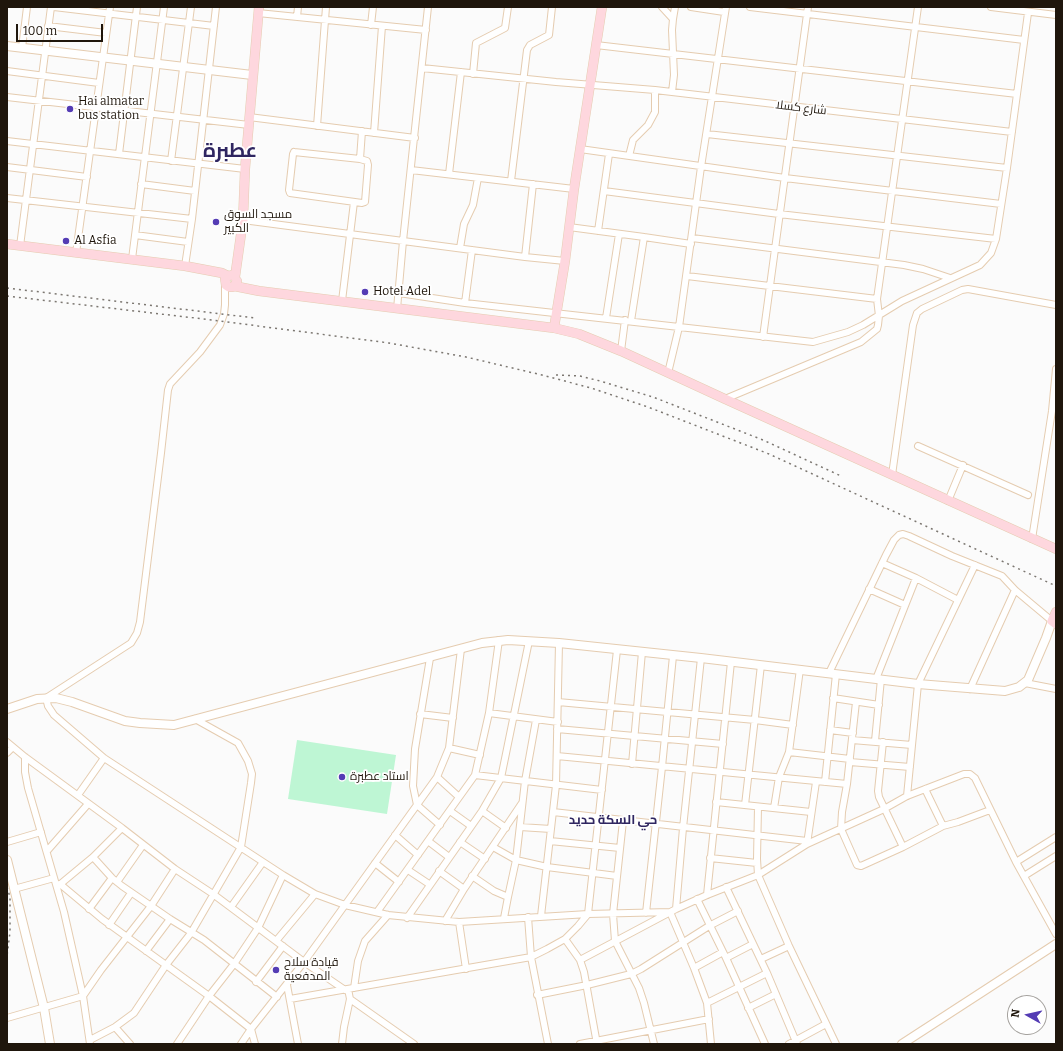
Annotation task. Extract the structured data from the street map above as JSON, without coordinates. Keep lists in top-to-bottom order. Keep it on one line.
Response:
{"streets":{"street":["شارع كسلا"]},"districts":["عطبرة","حي السكة حديد"],"places":["Hai almatar bus station","مسجد السوق الكبير","Al Asfia","Hotel Adel","استاد عطبرة","قيادة سلاح المدفعية"],"scale_bar":"100 m","north":"left"}
